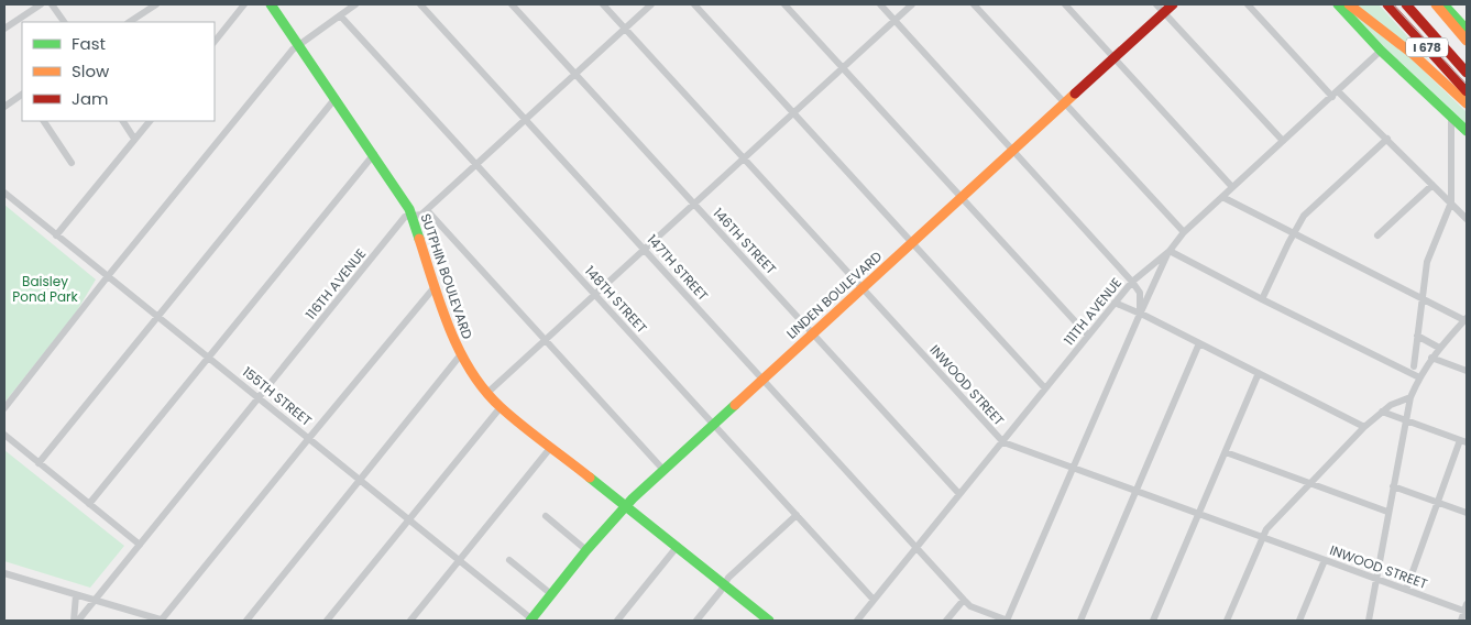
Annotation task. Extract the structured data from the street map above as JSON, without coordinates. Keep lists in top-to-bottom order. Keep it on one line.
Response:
{"streets":{"main road":["I 678","SUTPHIN BOULEVARD","LINDEN BOULEVARD"],"street":["146TH STREET","147TH STREET","116TH AVENUE","148TH STREET","111TH AVENUE","INWOOD STREET","155TH STREET"]},"crossings":[["146TH STREET","116TH AVENUE"],["146TH STREET","LINDEN BOULEVARD"],["146TH STREET","111TH AVENUE"],["147TH STREET","116TH AVENUE"],["147TH STREET","LINDEN BOULEVARD"],["147TH STREET","111TH AVENUE"],["SUTPHIN BOULEVARD","116TH AVENUE"],["SUTPHIN BOULEVARD","LINDEN BOULEVARD"],["116TH AVENUE","148TH STREET"],["116TH AVENUE","INWOOD STREET"],["116TH AVENUE","155TH STREET"],["LINDEN BOULEVARD","148TH STREET"],["LINDEN BOULEVARD","INWOOD STREET"],["LINDEN BOULEVARD","155TH STREET"],["148TH STREET","111TH AVENUE"],["111TH AVENUE","INWOOD STREET"]],"parks":["Baisley Pond Park"],"legend":["Fast","Slow","Jam"]}
